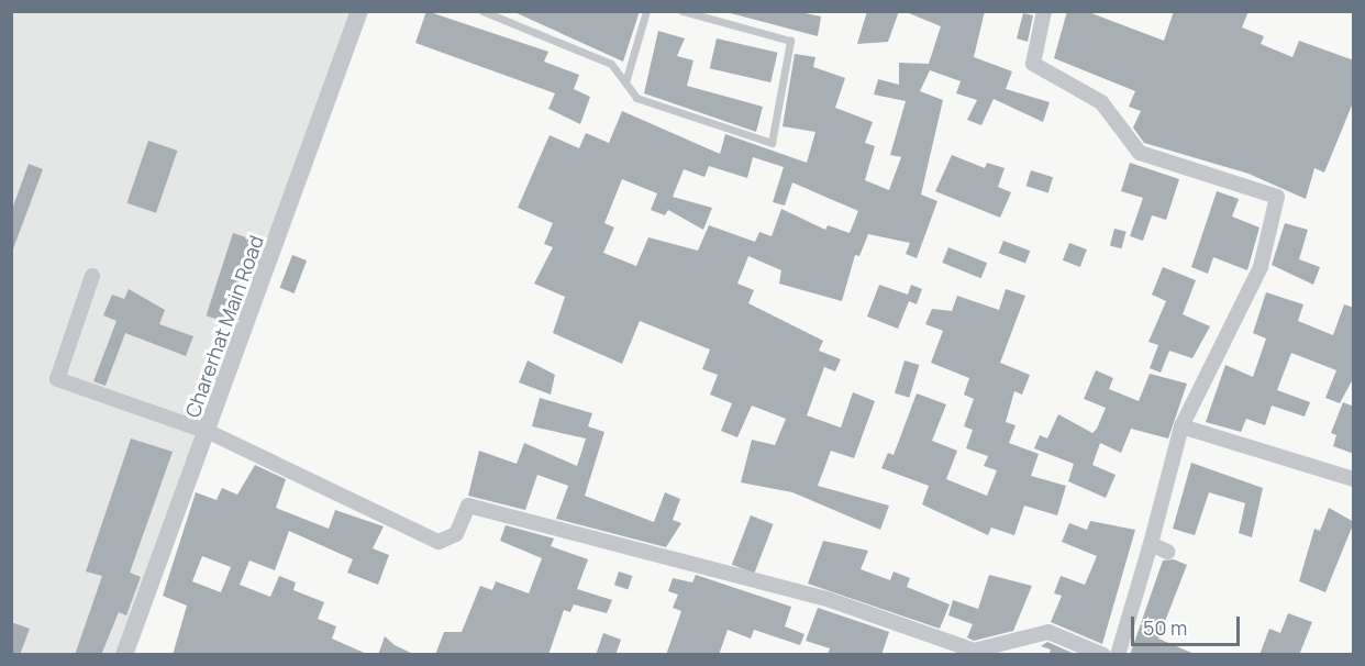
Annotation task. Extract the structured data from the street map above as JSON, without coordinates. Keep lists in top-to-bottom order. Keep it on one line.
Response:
{"streets":{"street":["Charerhat Main Road"]},"scale_bar":"50 m"}
